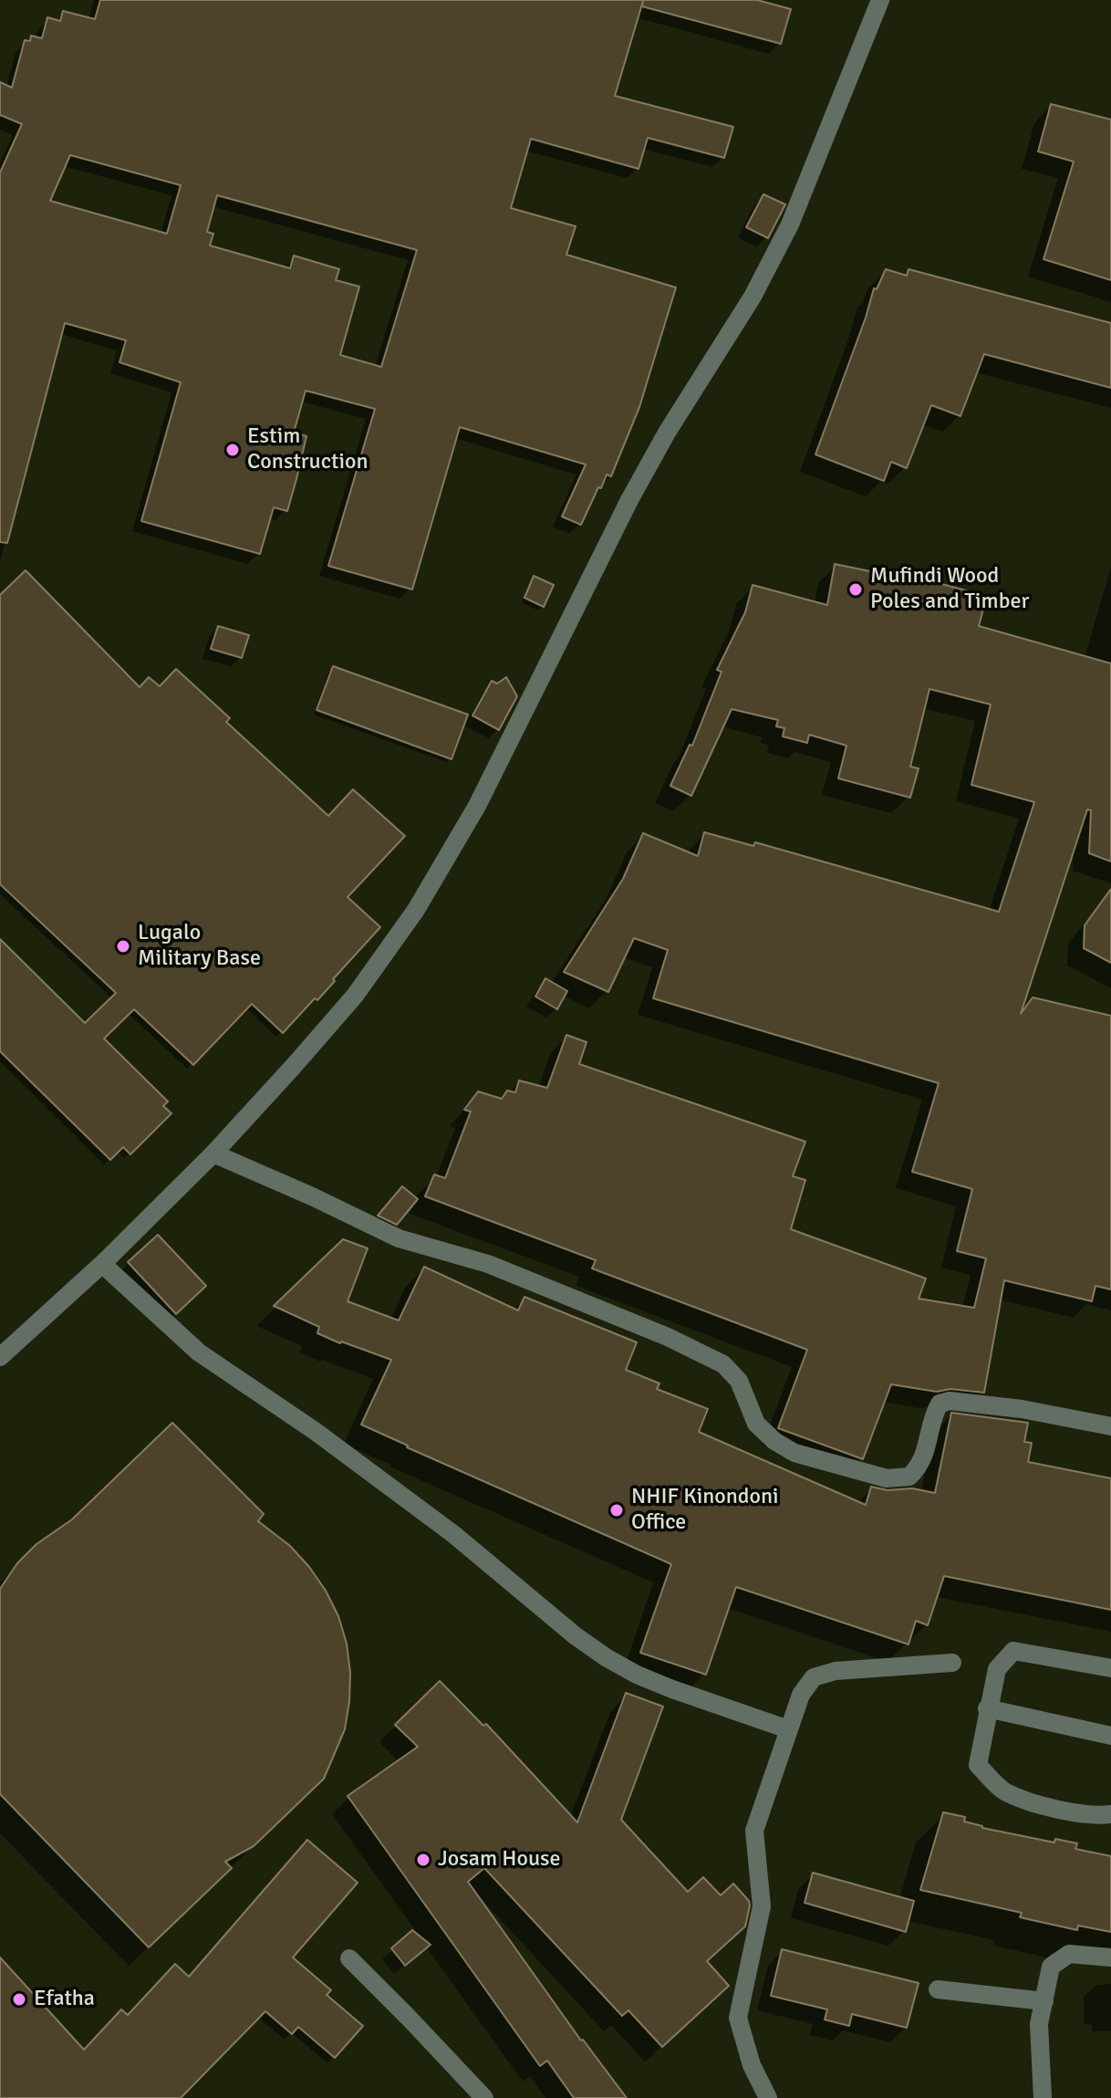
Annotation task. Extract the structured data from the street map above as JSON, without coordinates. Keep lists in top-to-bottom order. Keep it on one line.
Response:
{"places":["Estim Construction","Mufindi Wood Poles and Timber","Lugalo Military Base","NHIF Kinondoni Office","Josam House","Efatha"]}
